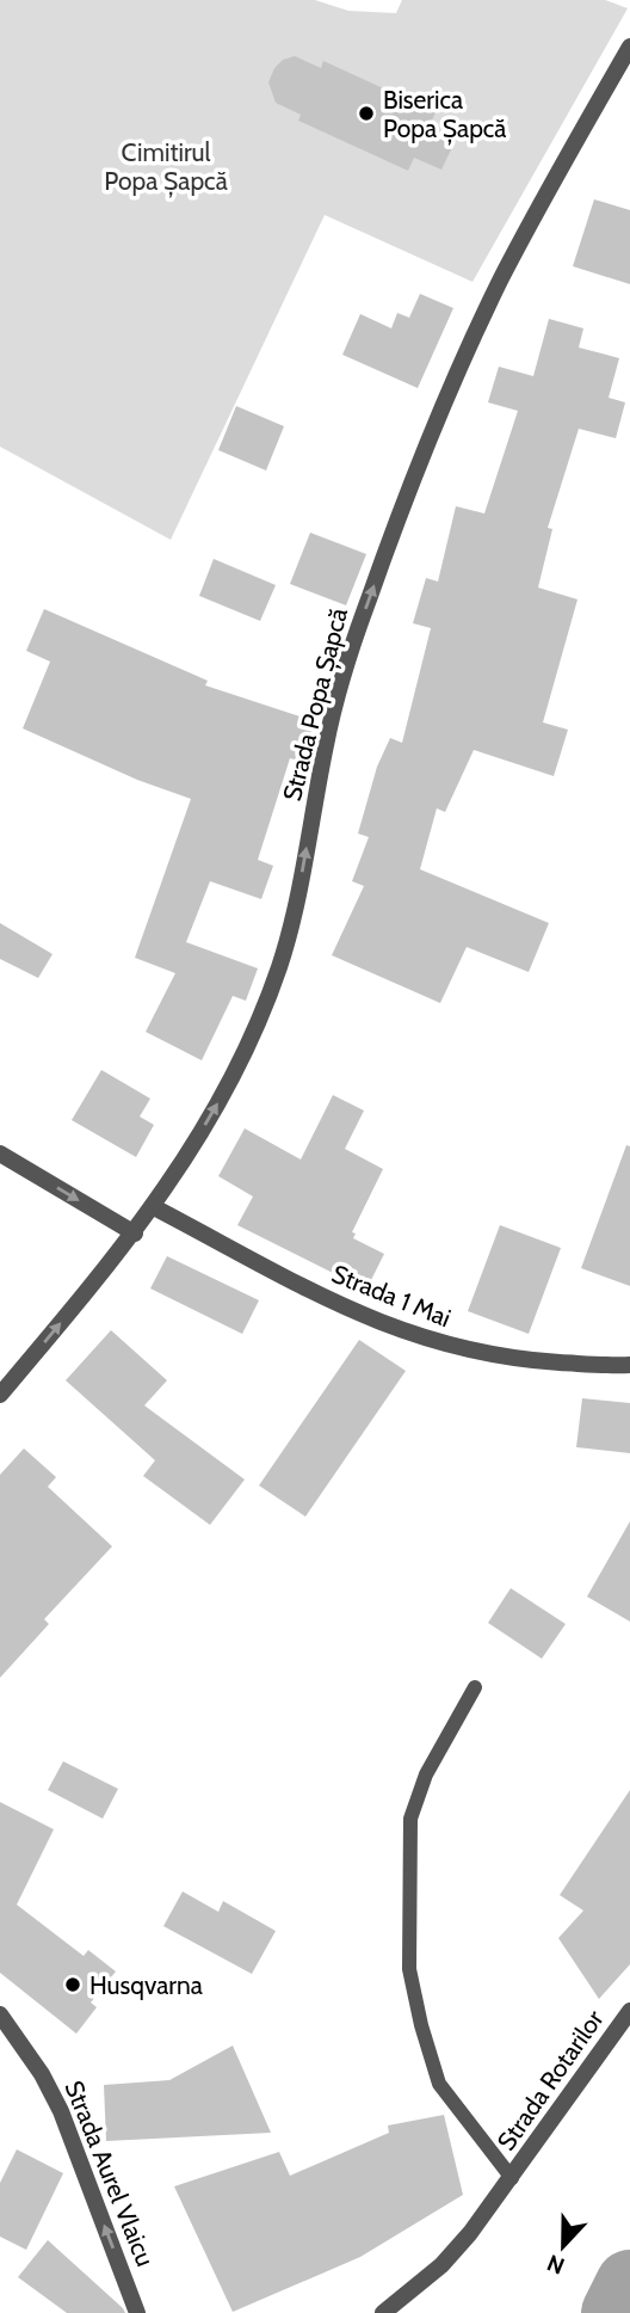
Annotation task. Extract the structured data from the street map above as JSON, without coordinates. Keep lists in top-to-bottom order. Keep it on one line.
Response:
{"streets":{"street":["Strada Popa Șapcă","Strada 1 Mai","Strada Rotarilor","Strada Aurel Vlaicu"]},"crossings":[["Strada Popa Șapcă","Strada 1 Mai"]],"one_way":["Strada Popa Șapcă","Strada Aurel Vlaicu"],"parks":["Cimitirul Popa Șapcă"],"places":["Biserica Popa Șapcă","Husqvarna"],"north":"bottom"}
